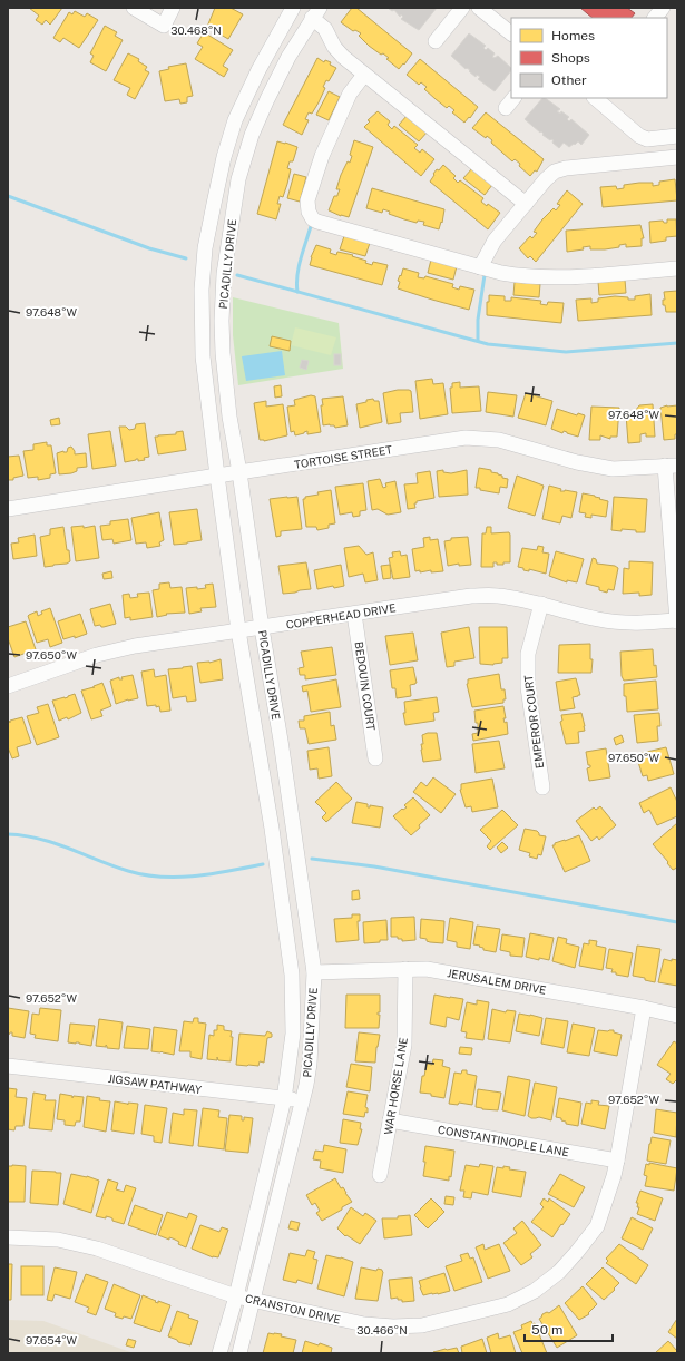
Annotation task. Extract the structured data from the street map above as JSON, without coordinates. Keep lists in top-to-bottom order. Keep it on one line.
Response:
{"streets":{"street":["PICADILLY DRIVE","TORTOISE STREET","COPPERHEAD DRIVE","BEDOUIN COURT","EMPEROR COURT","JERUSALEM DRIVE","JIGSAW PATHWAY","WAR HORSE LANE","CONSTANTINOPLE LANE","CRANSTON DRIVE"]},"crossings":[["PICADILLY DRIVE","TORTOISE STREET"],["PICADILLY DRIVE","COPPERHEAD DRIVE"],["PICADILLY DRIVE","JERUSALEM DRIVE"],["PICADILLY DRIVE","JIGSAW PATHWAY"],["PICADILLY DRIVE","CRANSTON DRIVE"],["COPPERHEAD DRIVE","BEDOUIN COURT"],["COPPERHEAD DRIVE","EMPEROR COURT"],["JERUSALEM DRIVE","WAR HORSE LANE"],["JERUSALEM DRIVE","CRANSTON DRIVE"],["WAR HORSE LANE","CONSTANTINOPLE LANE"],["CONSTANTINOPLE LANE","CRANSTON DRIVE"]],"legend":["Homes","Shops","Other"],"scale_bar":"50 m","coordinates":["30.468°N","97.648°W","97.650°W","97.652°W","30.466°N","97.654°W"]}
